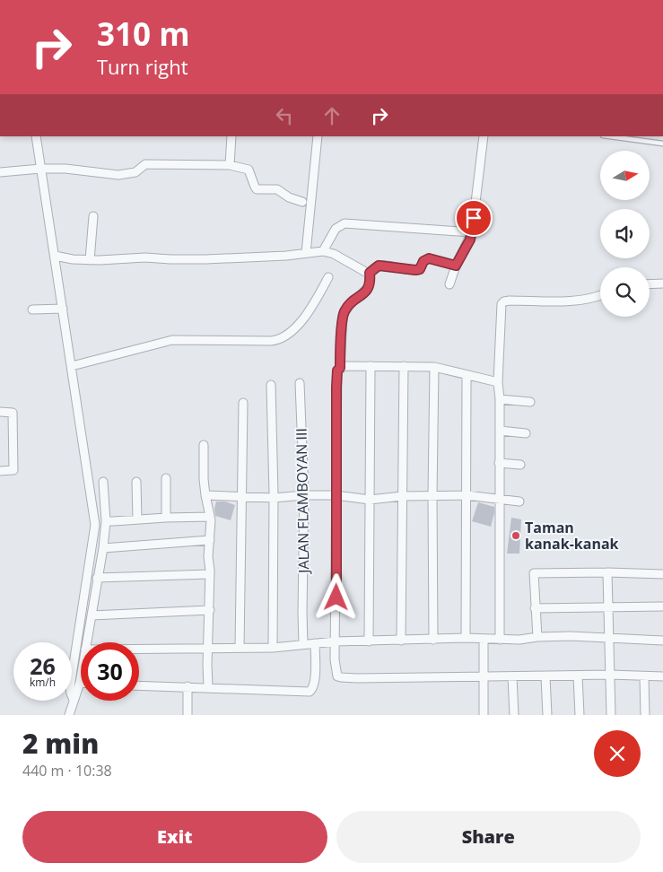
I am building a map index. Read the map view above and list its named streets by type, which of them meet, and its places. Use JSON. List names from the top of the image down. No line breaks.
{"streets":{"street":["JALAN FLAMBOYAN III"]},"places":["Taman kanak-kanak"],"north":"right","page":{"turn":["310 m","Turn right"],"speed":"26 km/h","limit":"30","heading":["2 min","440 m · 10:38"],"buttons":["Exit","Share"]}}
